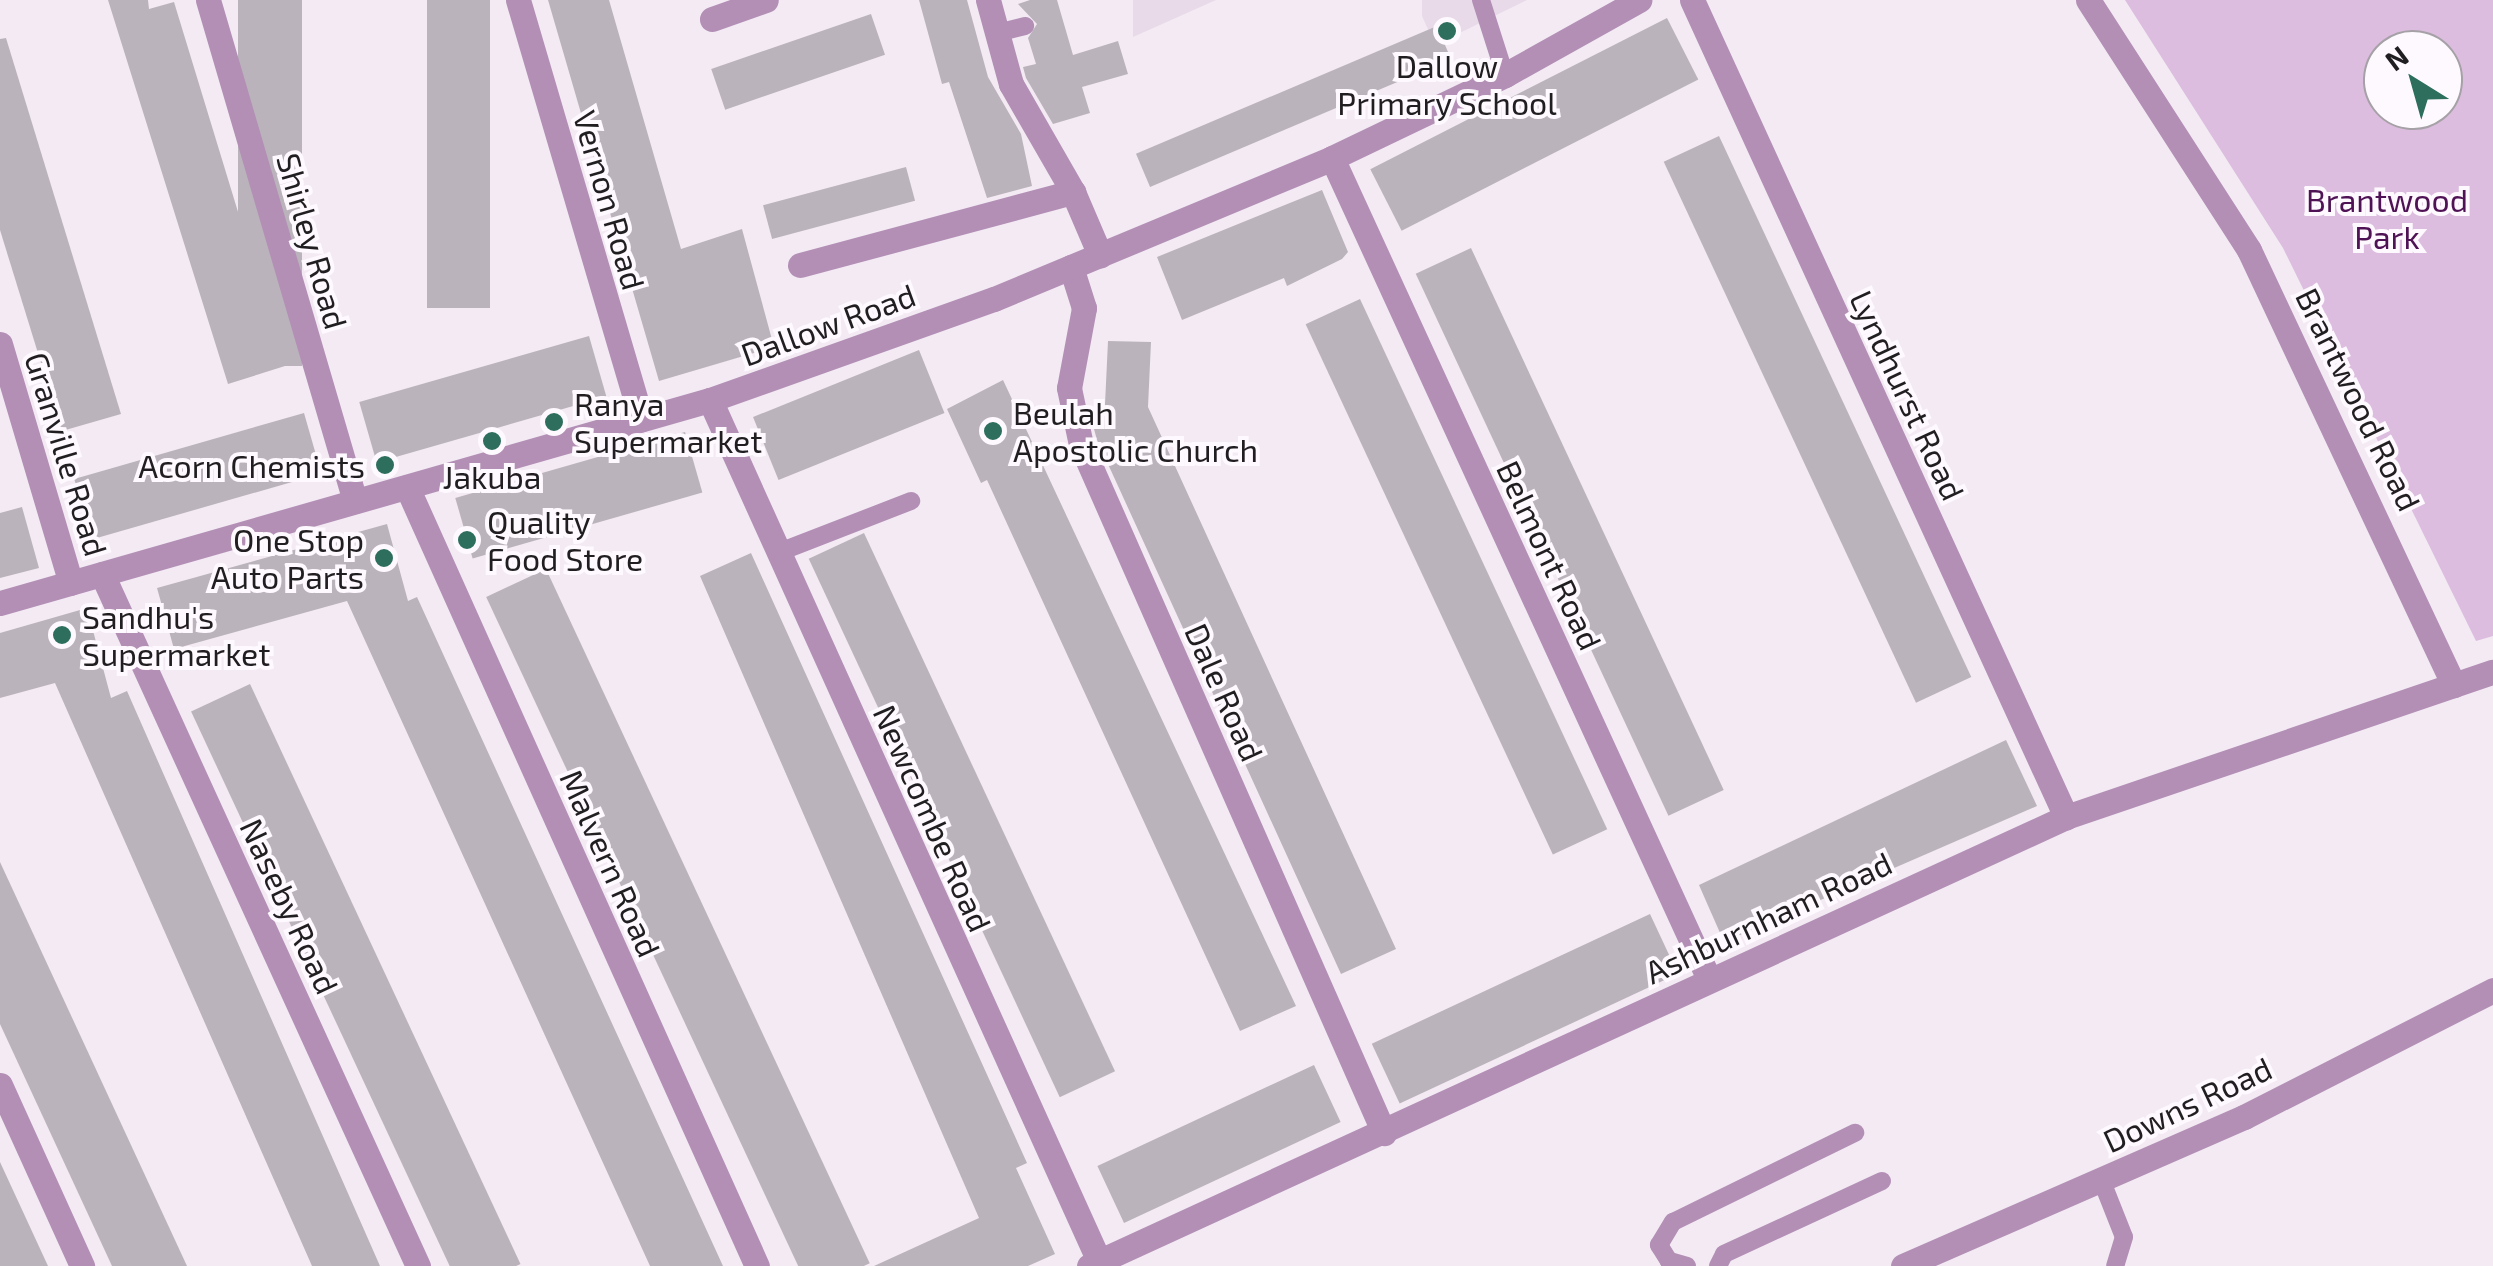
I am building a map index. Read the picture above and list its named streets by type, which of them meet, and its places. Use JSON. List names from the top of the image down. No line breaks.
{"streets":{"street":["Vernon Road","Shirley Road","Dallow Road","Lyndhurst Road","Brantwood Road","Granville Road","Belmont Road","Dale Road","Newcombe Road","Malvern Road","Naseby Road","Ashburnham Road","Downs Road"]},"crossings":[["Vernon Road","Dallow Road"],["Shirley Road","Dallow Road"],["Dallow Road","Granville Road"],["Dallow Road","Belmont Road"],["Dallow Road","Dale Road"],["Dallow Road","Newcombe Road"],["Dallow Road","Malvern Road"],["Dallow Road","Naseby Road"],["Lyndhurst Road","Ashburnham Road"],["Brantwood Road","Ashburnham Road"],["Belmont Road","Ashburnham Road"],["Dale Road","Ashburnham Road"],["Newcombe Road","Ashburnham Road"]],"parks":["Brantwood Park"],"places":["Dallow Primary School","Ranya Supermarket","Beulah Apostolic Church","Jakuba","Acorn Chemists","Quality Food Store","One Stop Auto Parts","Sandhu's Supermarket"],"north":"top left"}
